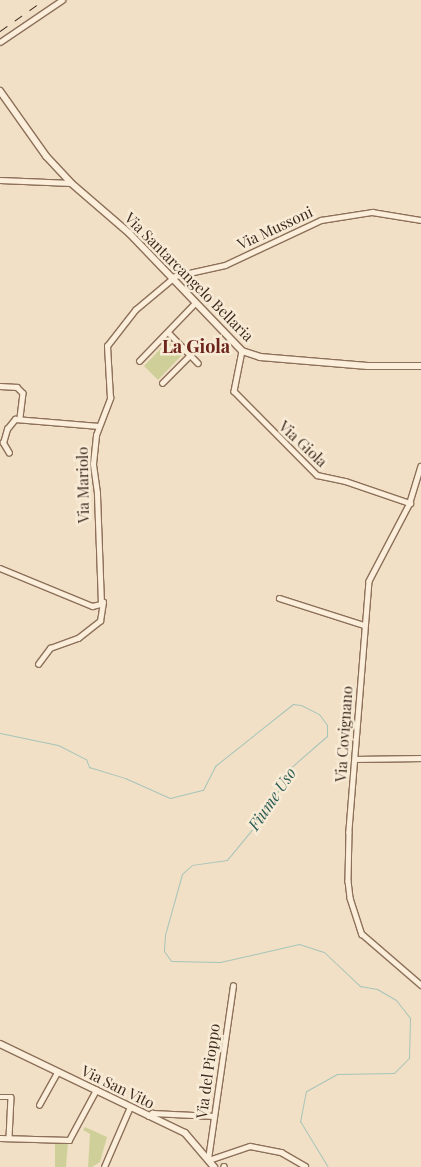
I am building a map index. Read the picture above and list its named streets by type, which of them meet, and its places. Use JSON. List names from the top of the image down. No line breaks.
{"streets":{"street":["Via Mussoni","Via Santarcangelo Bellaria","Via Giola","Via Mariolo","Via Covignano","Via del Pioppo","Via San Vito"]},"crossings":[["Via Mussoni","Via Santarcangelo Bellaria"],["Via Mussoni","Via Mariolo"],["Via Santarcangelo Bellaria","Via Giola"],["Via Santarcangelo Bellaria","Via Mariolo"],["Via Giola","Via Covignano"],["Via del Pioppo","Via San Vito"]],"districts":["La Giola"],"water":["Fiume Uso"]}
